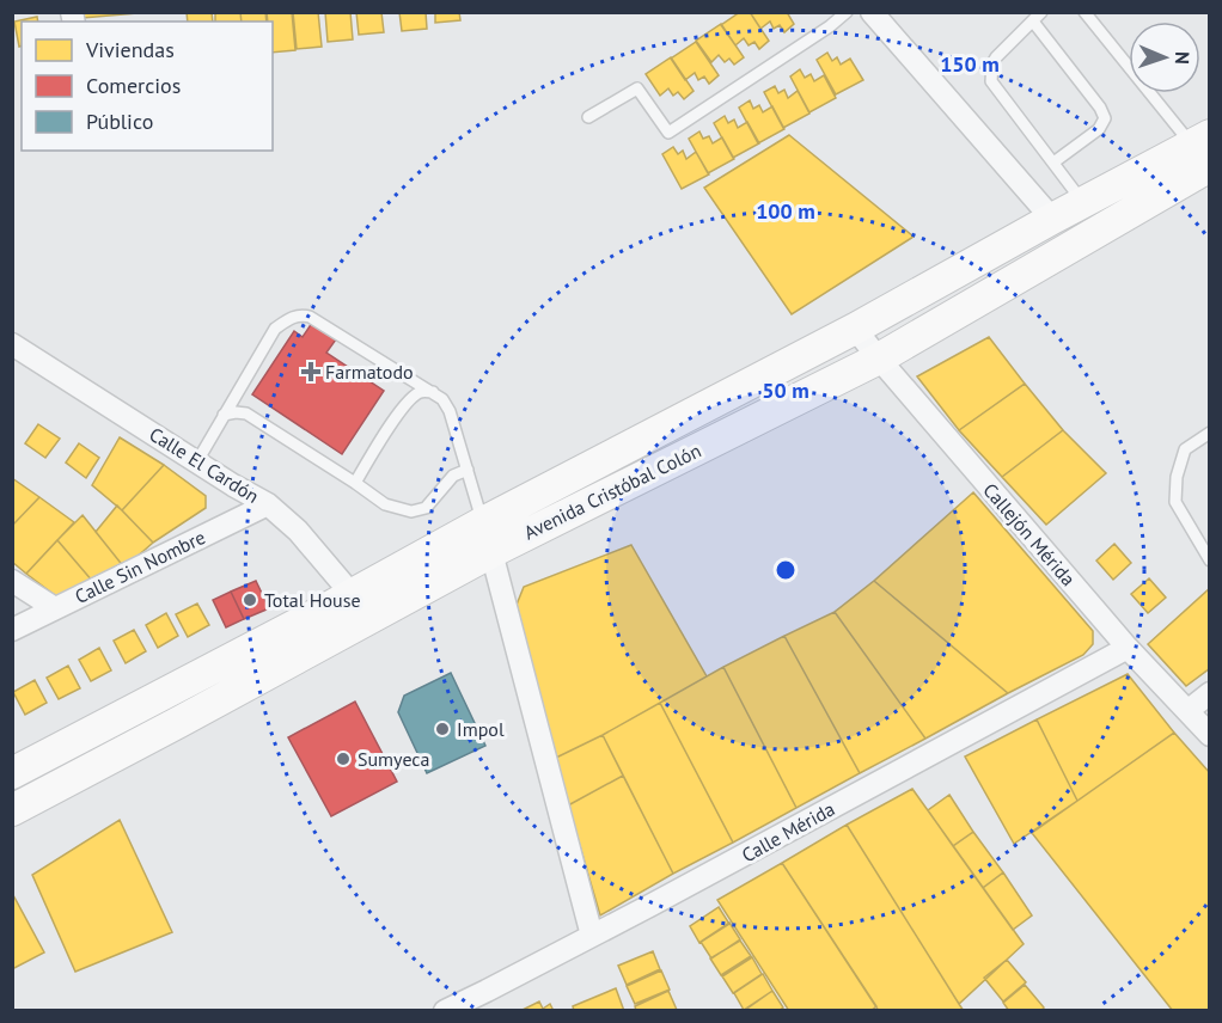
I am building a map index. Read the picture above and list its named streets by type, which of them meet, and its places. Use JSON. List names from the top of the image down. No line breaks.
{"streets":{"street":["Calle El Cardón","Avenida Cristóbal Colón","Callejón Mérida","Calle Sin Nombre","Calle Mérida"]},"crossings":[["Calle El Cardón","Avenida Cristóbal Colón"],["Calle El Cardón","Calle Sin Nombre"],["Avenida Cristóbal Colón","Callejón Mérida"],["Callejón Mérida","Calle Mérida"]],"places":{"health":["Farmatodo"],"other":["Total House","Impol","Sumyeca"]},"legend":["Viviendas","Comercios","Público"],"north":"right","rings":["150 m","100 m","50 m"]}
